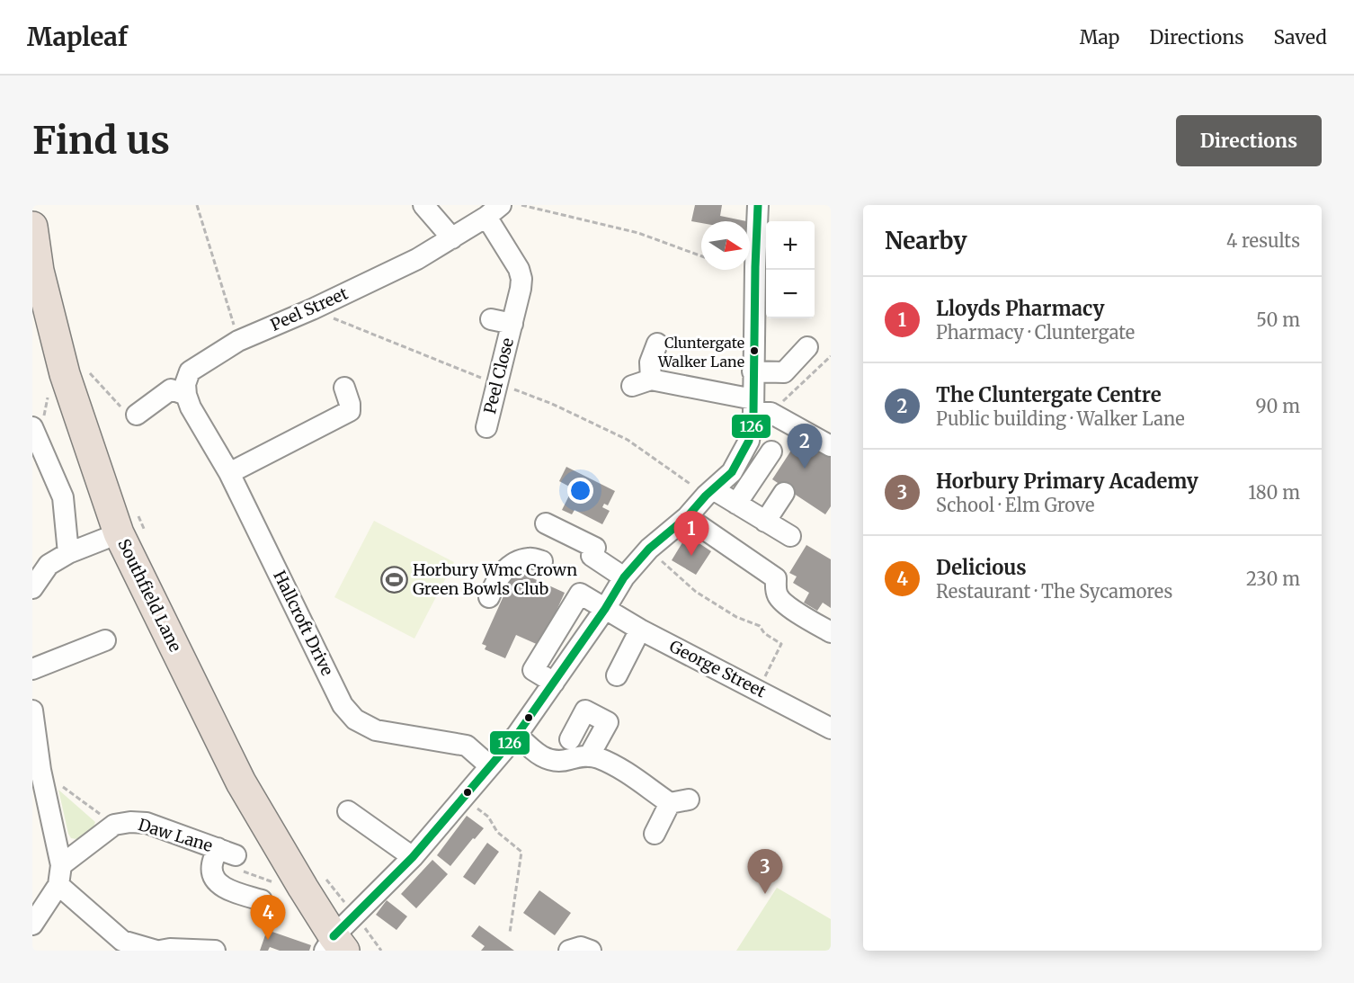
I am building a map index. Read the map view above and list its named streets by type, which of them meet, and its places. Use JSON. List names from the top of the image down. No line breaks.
{"streets":{"highway":["Southfield Lane"],"street":["Peel Street","Peel Close","Hallcroft Drive","George Street","Daw Lane"]},"crossings":[["Peel Street","Peel Close"],["Peel Street","Hallcroft Drive"]],"places":{"other":["Cluntergate Walker Lane"],"sports":["Horbury Wmc Crown Green Bowls Club"]},"lines":["transit line 126"],"north":"right","page":{"header":"Mapleaf","nav":["Map","Directions","Saved"],"buttons":"Directions","title":"Find us","heading":["Nearby","4 results"],"map_buttons":["+","−"],"list":[{"mark":"1","name":"Lloyds Pharmacy","note":"Pharmacy · Cluntergate","value":"50 m"},{"mark":"2","name":"The Cluntergate Centre","note":"Public building · Walker Lane","value":"90 m"},{"mark":"3","name":"Horbury Primary Academy","note":"School · Elm Grove","value":"180 m"},{"mark":"4","name":"Delicious","note":"Restaurant · The Sycamores","value":"230 m"}],"pins":["2","1","3","4"]}}
